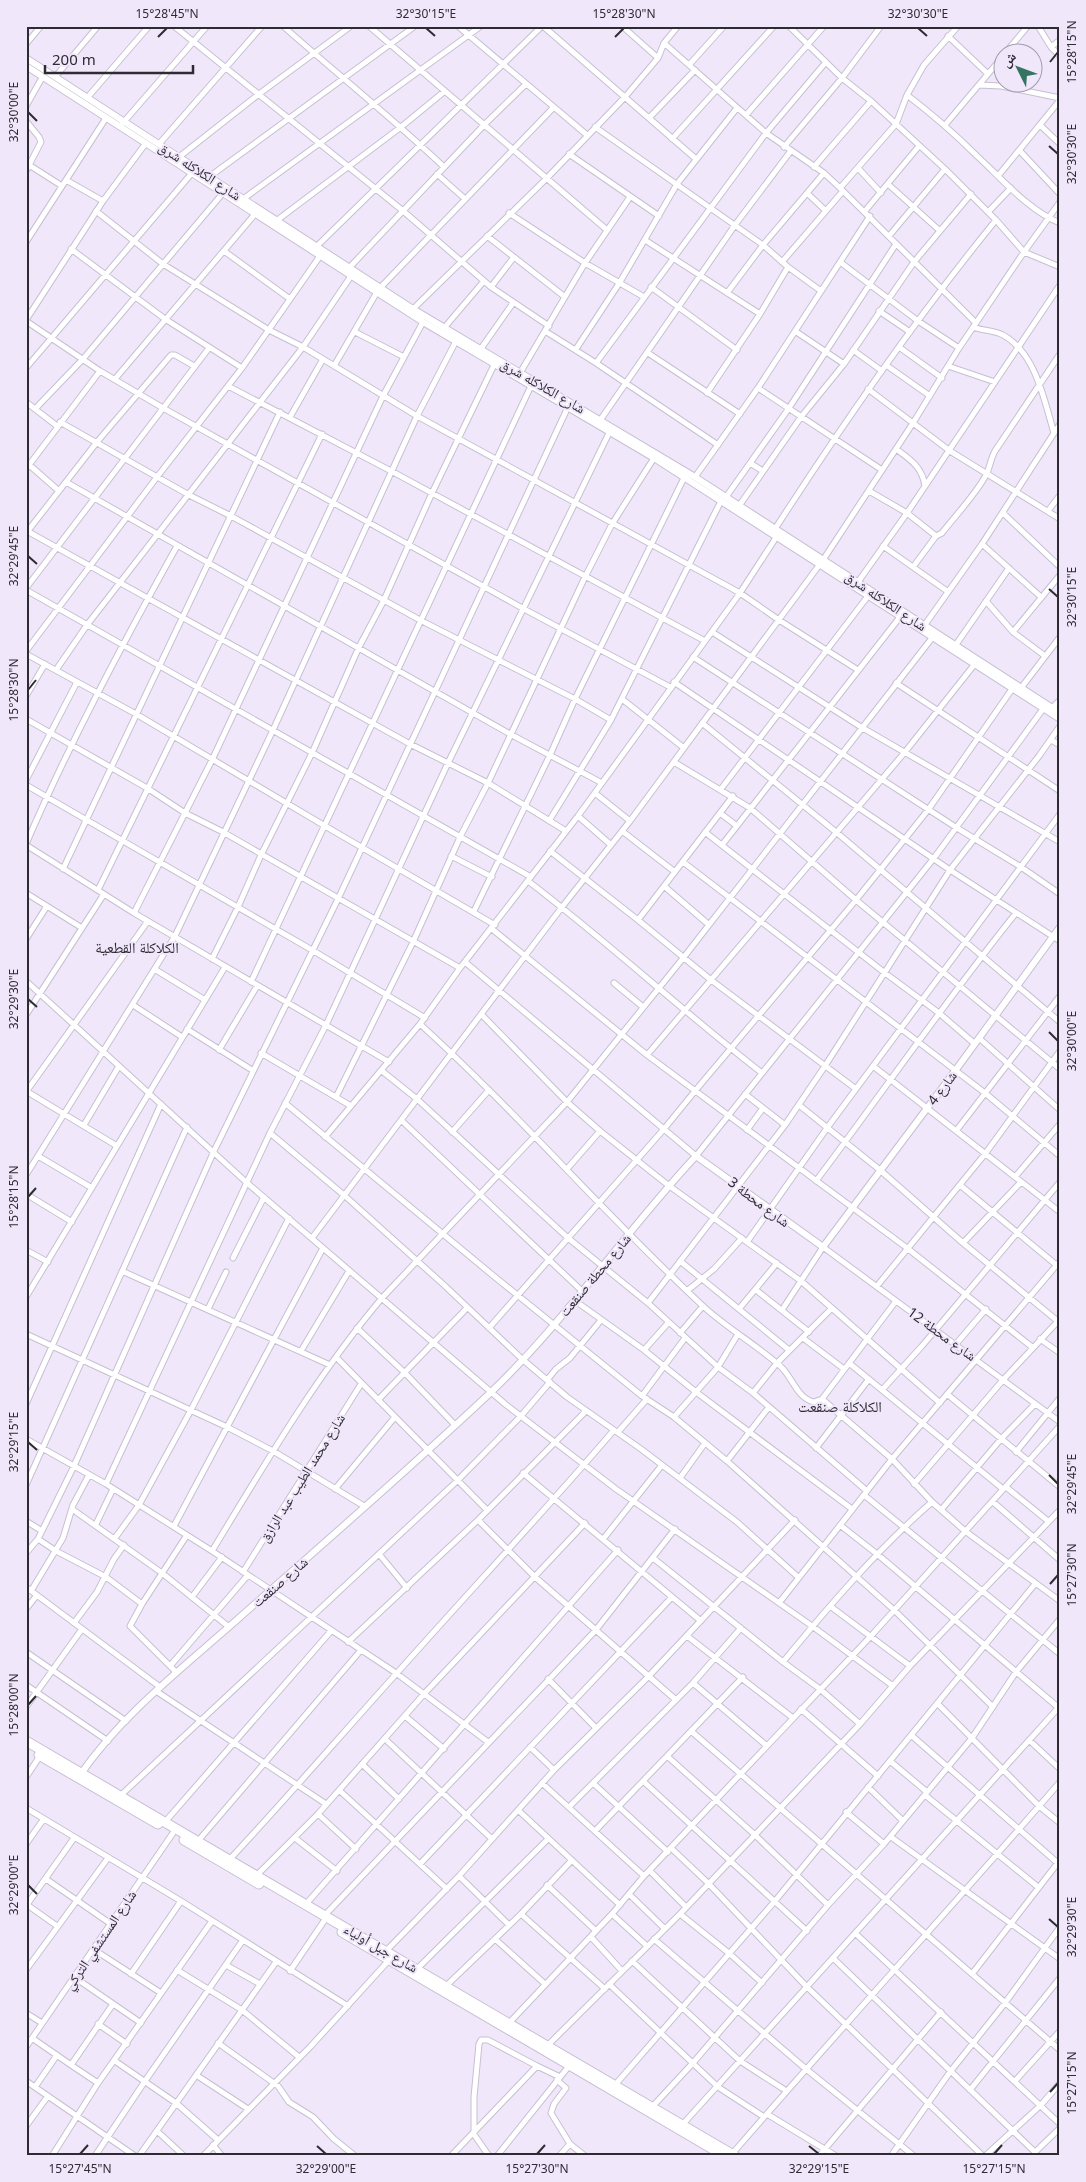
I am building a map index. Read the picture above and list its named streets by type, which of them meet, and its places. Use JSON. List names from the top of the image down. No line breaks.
{"streets":{"main road":["شارع جبل أولياء"],"street":["شارع الكلاكله شرق","شارع 4","شارع محطة 3","شارع محطة صنقعت","شارع محطة 12","شارع محمد الطيب عبد الرازق","شارع صنقعت","شارع المستشفي التركي"]},"crossings":[["شارع 4","شارع محطة 3"],["شارع 4","شارع محطة 12"],["شارع محطة 3","شارع محطة صنقعت"],["شارع محطة 3","شارع محطة 12"],["شارع محطة صنقعت","شارع صنقعت"],["شارع صنقعت","شارع جبل أولياء"],["شارع المستشفي التركي","شارع جبل أولياء"]],"districts":["الكلاكلة القطعية","الكلاكلة صنقعت"],"scale_bar":"200 m","north":"top left","coordinates":["15°28'45\"N","32°30'15\"E","15°28'30\"N","32°30'30\"E","15°28'15\"N","32°30'00\"E","32°29'45\"E","32°29'30\"E","32°29'15\"E","15°27'30\"N","15°28'00\"N","32°29'00\"E","15°27'15\"N","15°27'45\"N"]}
